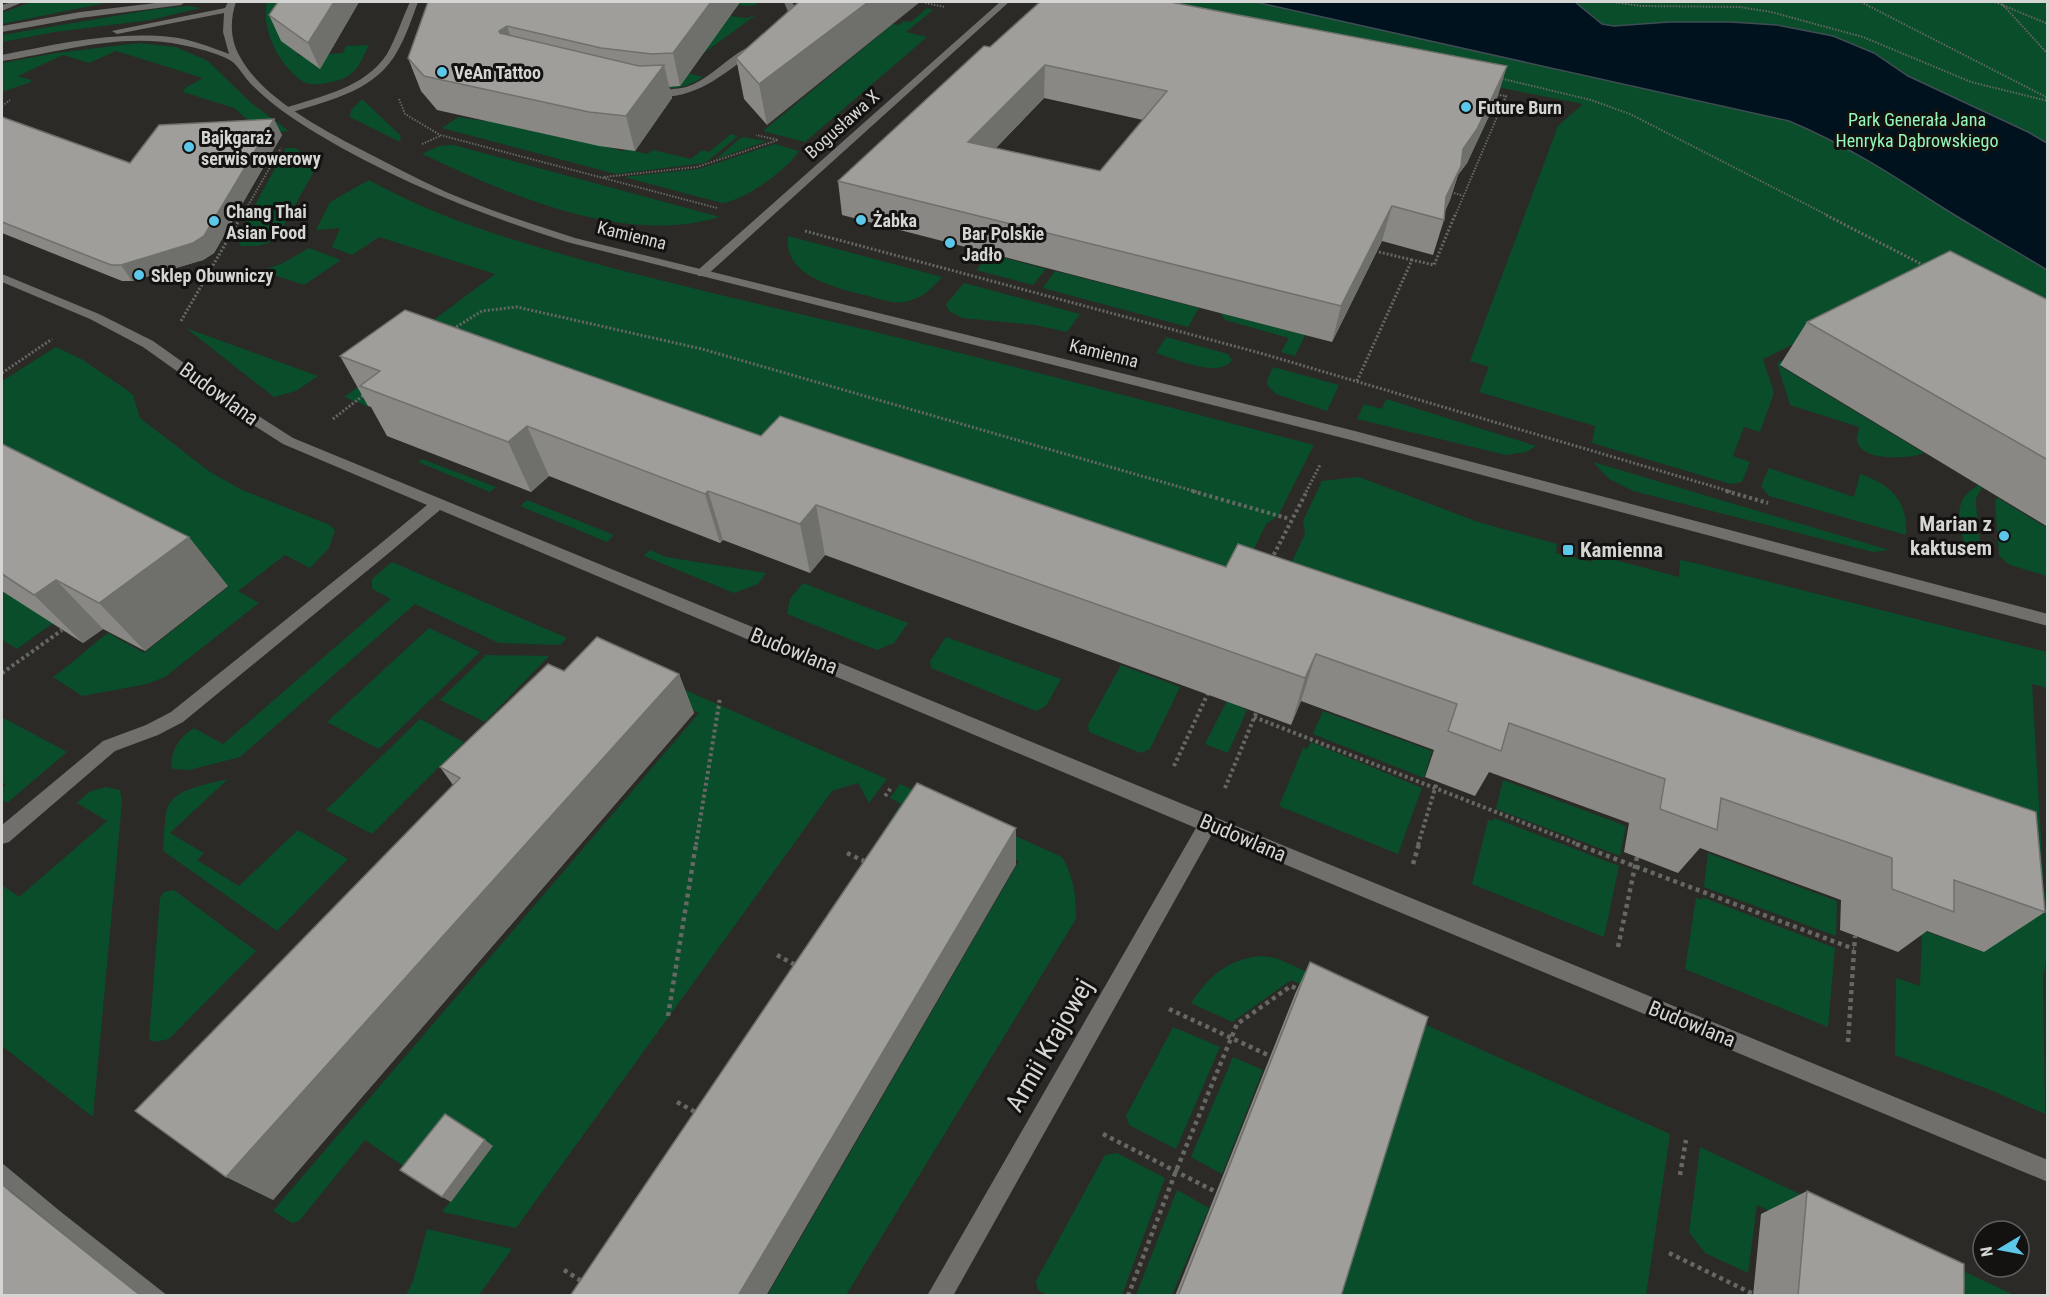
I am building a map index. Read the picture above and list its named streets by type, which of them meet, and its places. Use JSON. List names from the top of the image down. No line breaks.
{"streets":{"street":["Bogusława X","Kamienna","Budowlana","Armii Krajowej"]},"crossings":[["Bogusława X","Kamienna"],["Budowlana","Armii Krajowej"]],"parks":["Park Generała Jana Henryka Dąbrowskiego"],"places":{"other":["VeAn Tattoo","Future Burn","Bajkgaraż serwis rowerowy","Żabka","Chang Thai Asian Food","Bar Polskie Jadło","Sklep Obuwniczy","Marian z kaktusem"],"transit":["Kamienna"]},"north":"left"}
